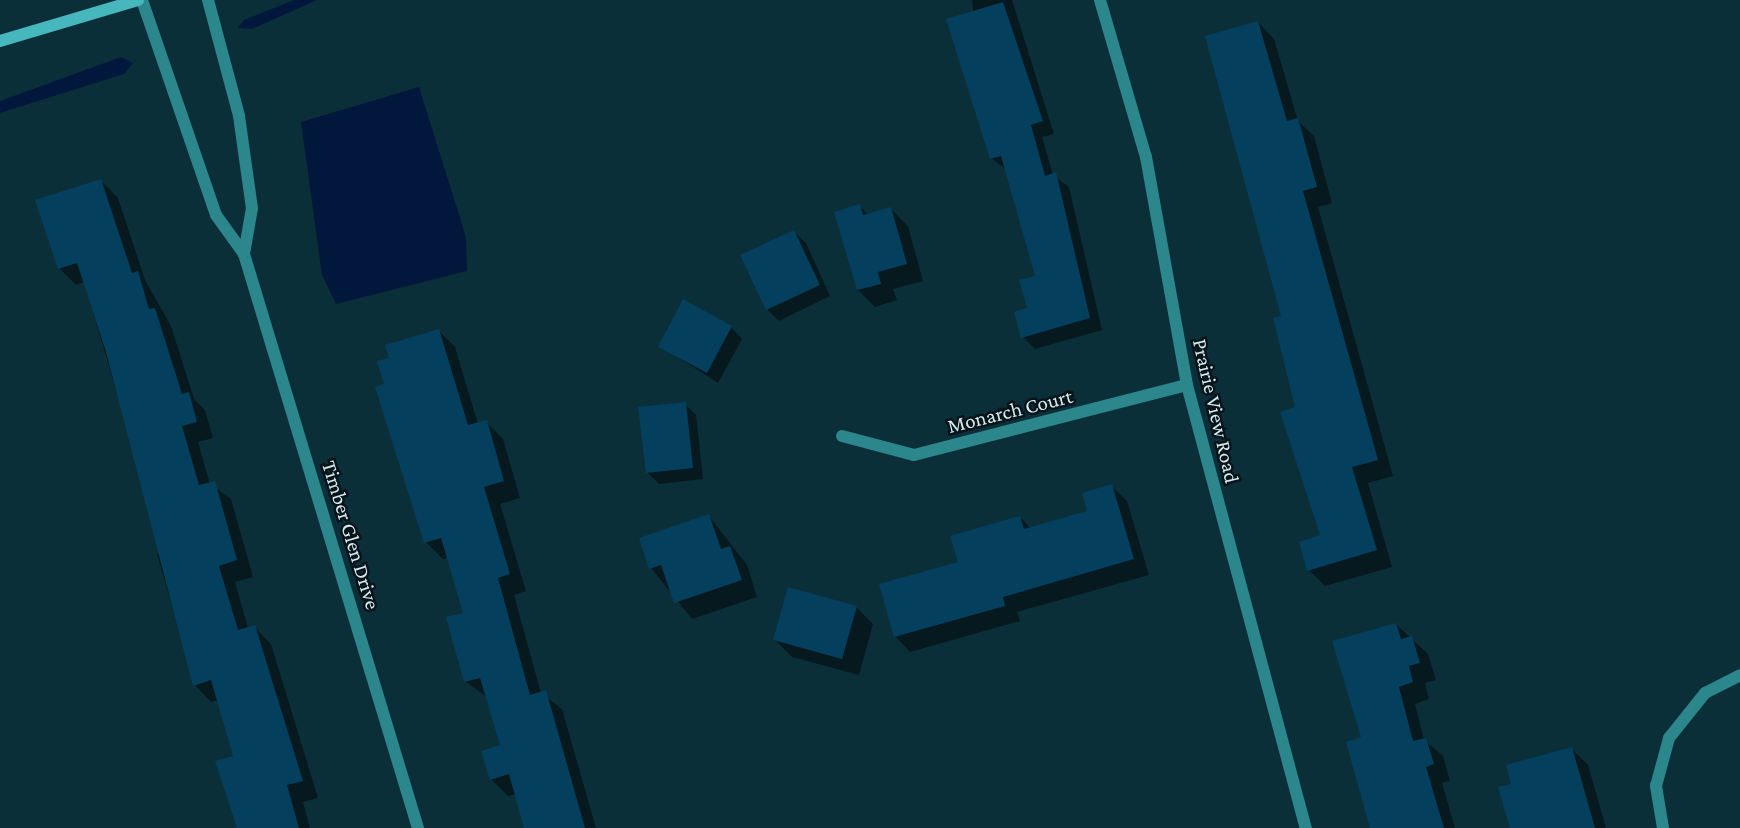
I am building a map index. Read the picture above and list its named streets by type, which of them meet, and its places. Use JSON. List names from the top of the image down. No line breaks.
{"streets":{"street":["Monarch Court","Prairie View Road","Timber Glen Drive"]},"crossings":[["Monarch Court","Prairie View Road"]]}
